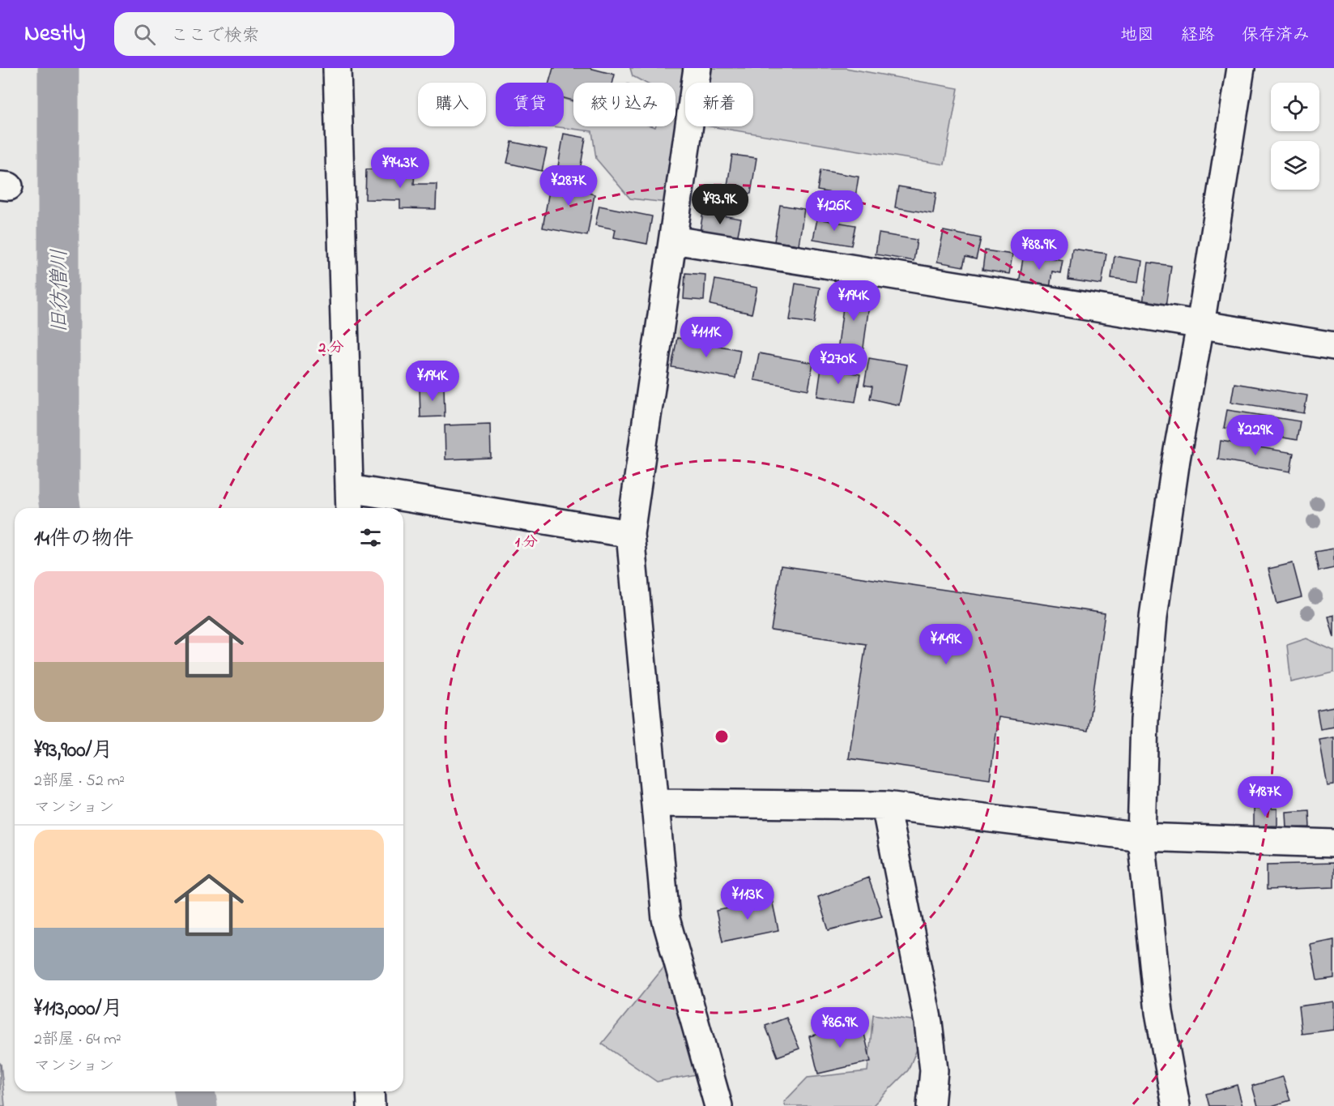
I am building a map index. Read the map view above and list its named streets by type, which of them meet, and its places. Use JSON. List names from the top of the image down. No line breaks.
{"water":["旧彷僧川"],"page":{"header":"Nestly","search":"ここで検索","nav":["地図","経路","保存済み"],"chip":["購入","賃貸","絞り込み","新着"],"price":["¥94.3K","¥287K","¥93.9K","¥126K","¥88.9K","¥194K","¥111K","¥270K","¥194K","¥229K","¥149K","¥187K","¥113K","¥86.9K"],"heading":"14件の物件","list":[{"name":"¥93,900/月","note":"2部屋 · 52 m² · マンション"},{"name":"¥113,000/月","note":"2部屋 · 64 m² · マンション"}]},"rings":["2 分","1 分"]}
